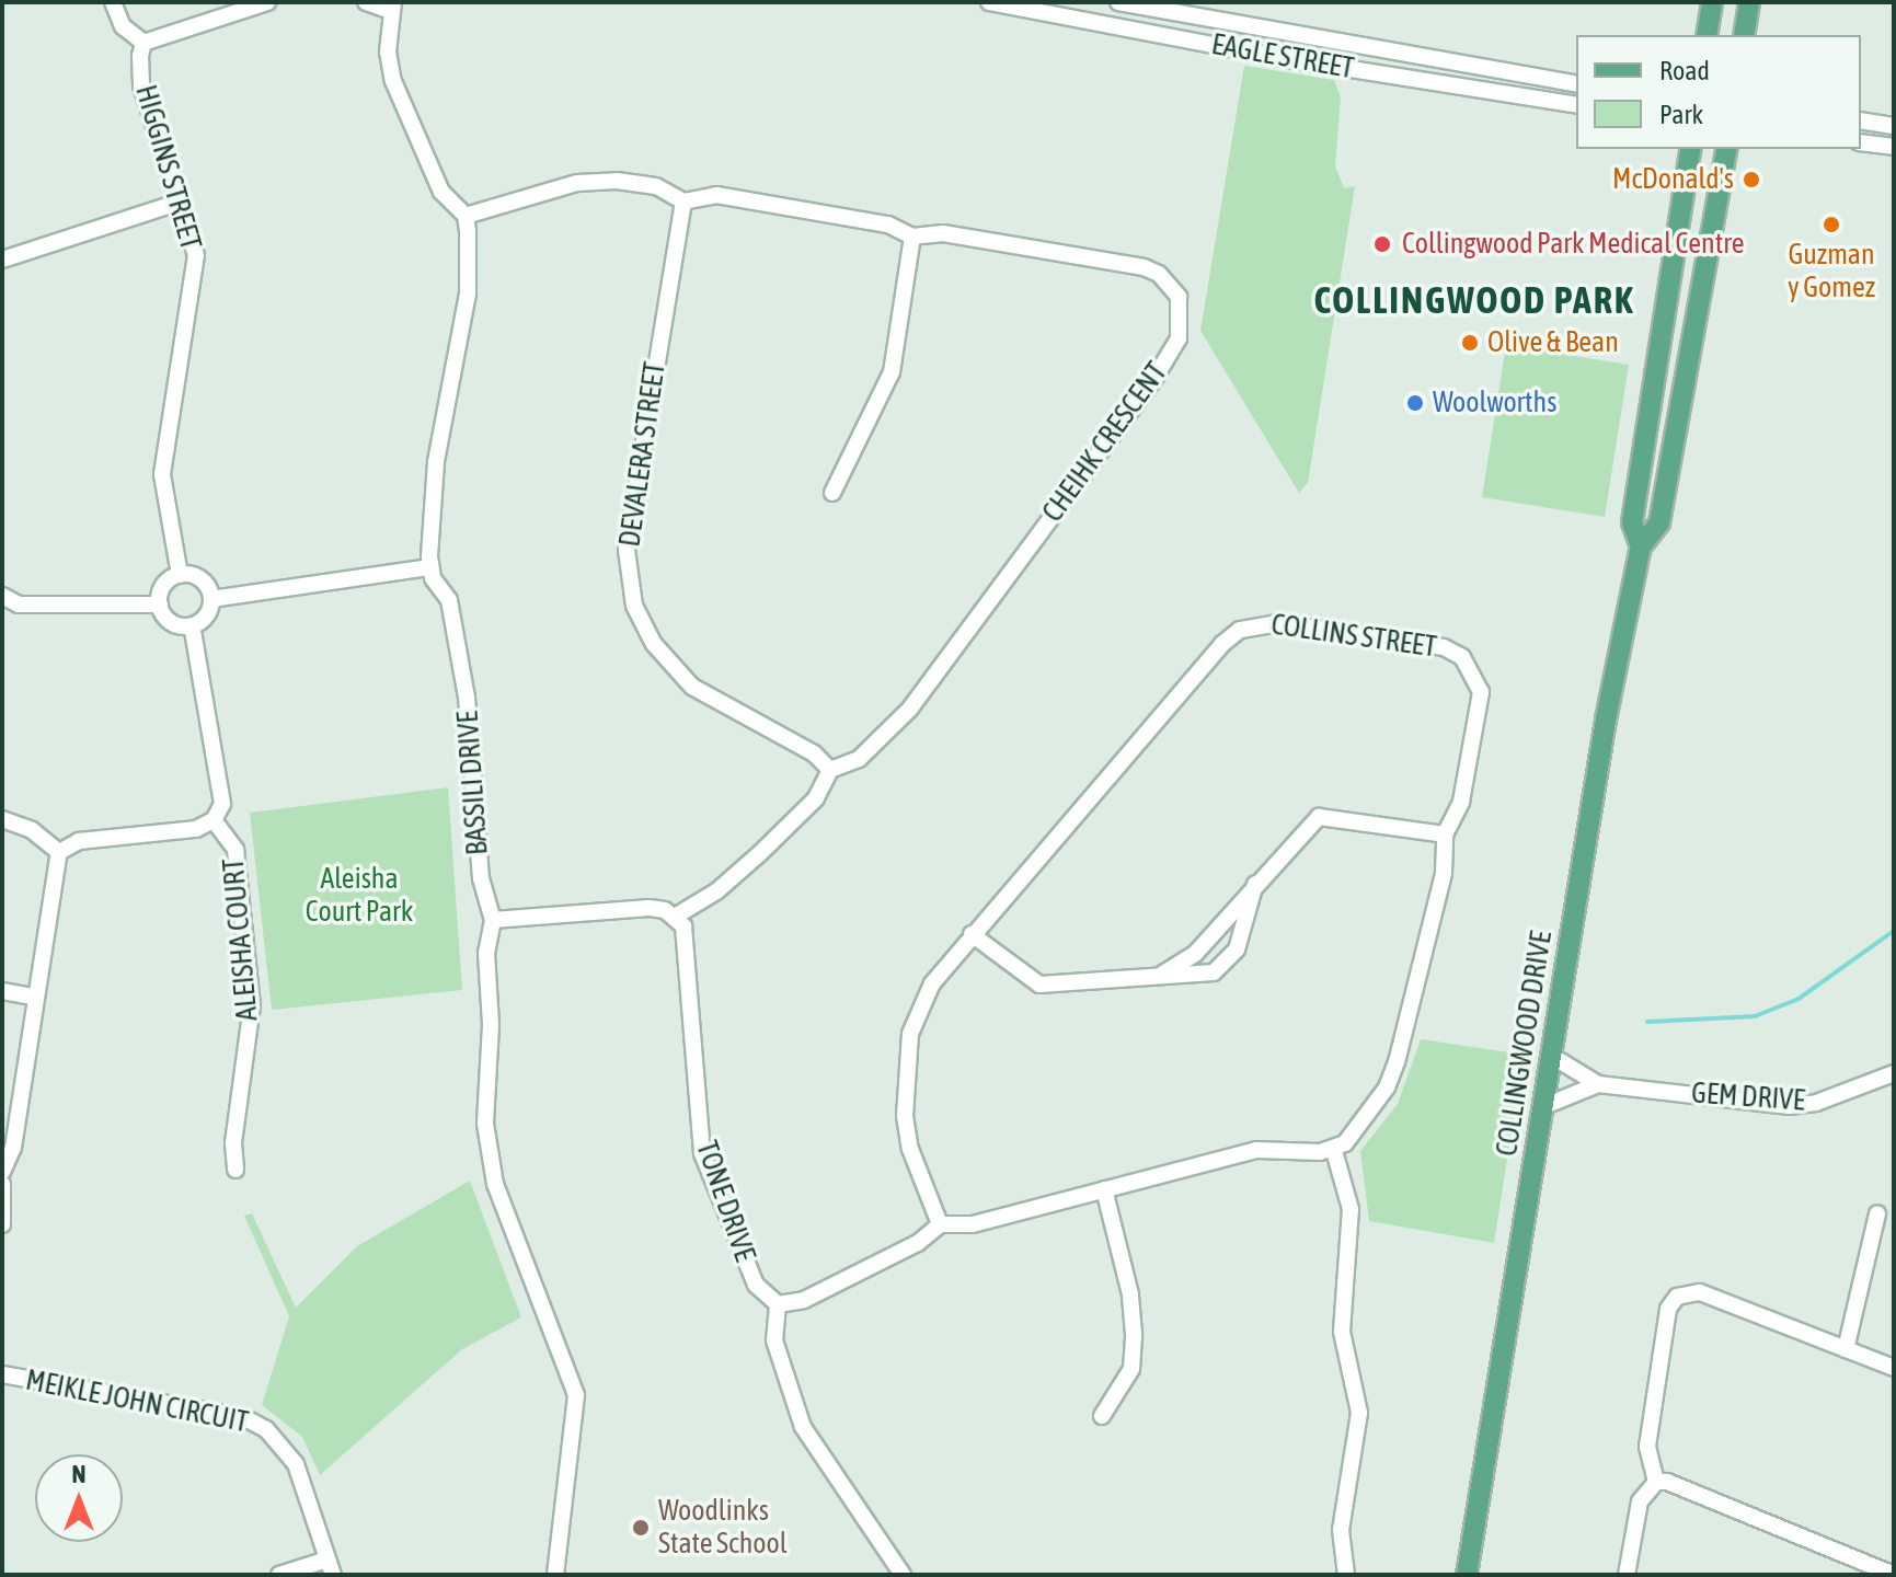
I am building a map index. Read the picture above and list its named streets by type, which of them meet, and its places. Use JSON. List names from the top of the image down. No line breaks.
{"streets":{"main road":["COLLINGWOOD DRIVE"],"street":["EAGLE STREET","HIGGINS STREET","CHEIHK CRESCENT","DEVALERA STREET","COLLINS STREET","BASSILI DRIVE","ALEISHA COURT","GEM DRIVE","TONE DRIVE","MEIKLE JOHN CIRCUIT"]},"crossings":[["CHEIHK CRESCENT","DEVALERA STREET"],["CHEIHK CRESCENT","BASSILI DRIVE"],["COLLINGWOOD DRIVE","GEM DRIVE"]],"districts":["COLLINGWOOD PARK"],"parks":["Aleisha Court Park"],"places":["McDonald's","Guzman y Gomez","Collingwood Park Medical Centre","Olive & Bean","Woolworths","Woodlinks State School"],"legend":["Road","Park"],"north":"top"}
